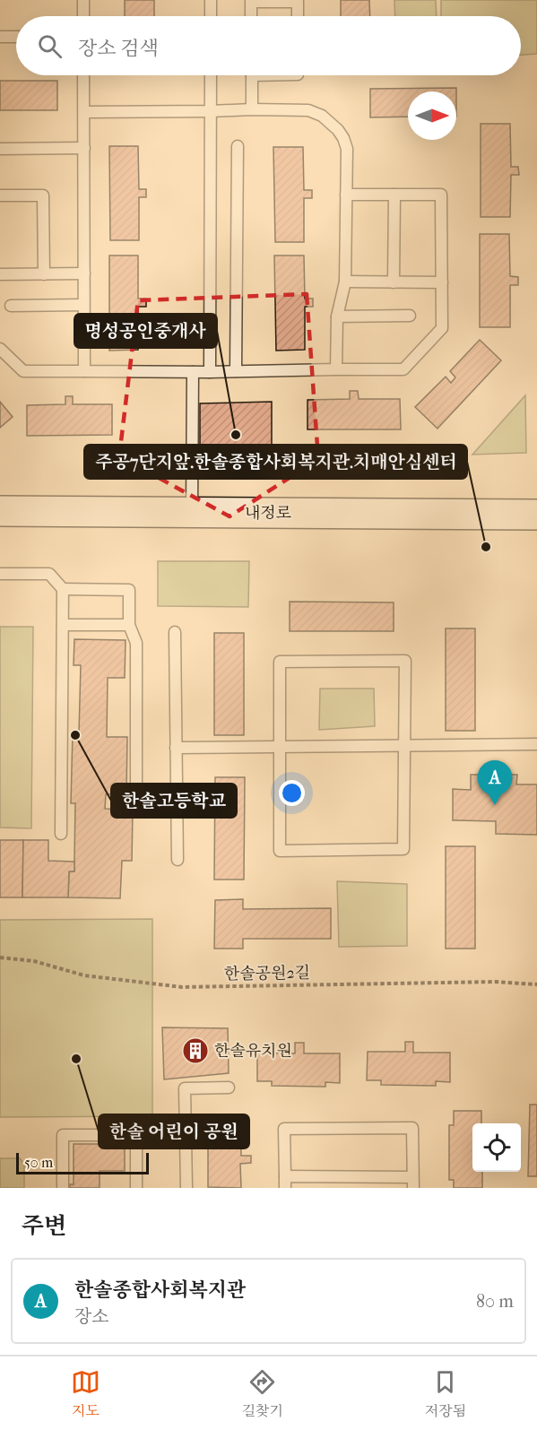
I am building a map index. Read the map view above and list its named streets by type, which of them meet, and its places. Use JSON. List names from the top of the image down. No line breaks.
{"streets":{"street":["내정로"],"path":["한솔공원2길"]},"places":{"other":["명성공인중개사","주공7단지앞.한솔종합사회복지관.치매안심센터","한솔고등학교","한솔 어린이 공원"],"building":["한솔유치원"]},"scale_bar":"50 m","north":"right","page":{"search":"장소 검색","pins":"A","scale":"50 m","heading":"주변","list":[{"mark":"A","name":"한솔종합사회복지관","note":"장소","value":"80 m"}],"nav":["지도","길찾기","저장됨"]}}
